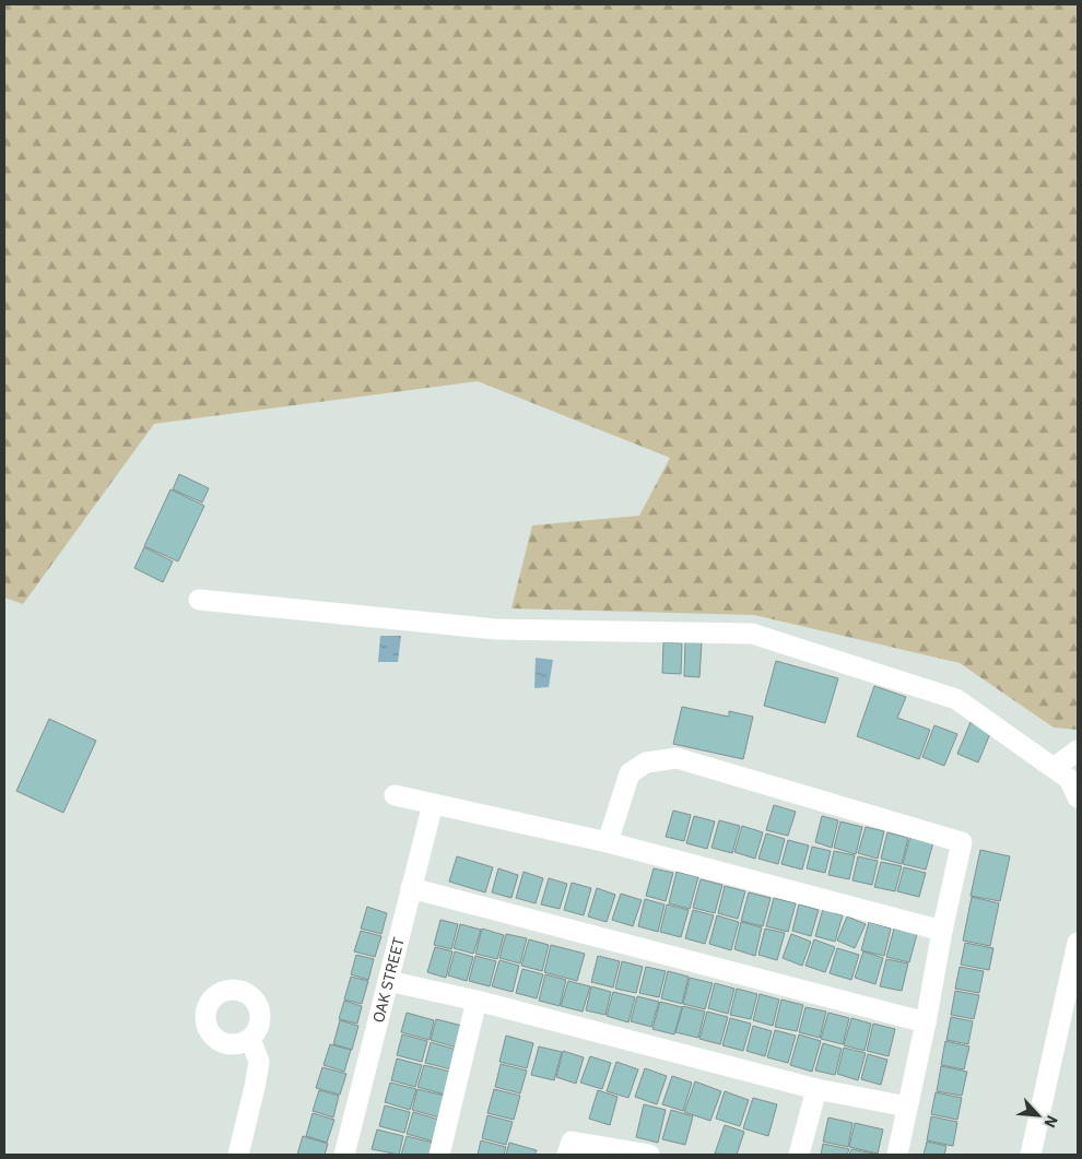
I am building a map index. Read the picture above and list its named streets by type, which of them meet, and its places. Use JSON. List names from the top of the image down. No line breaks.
{"streets":{"street":["OAK STREET"]},"north":"bottom right"}
